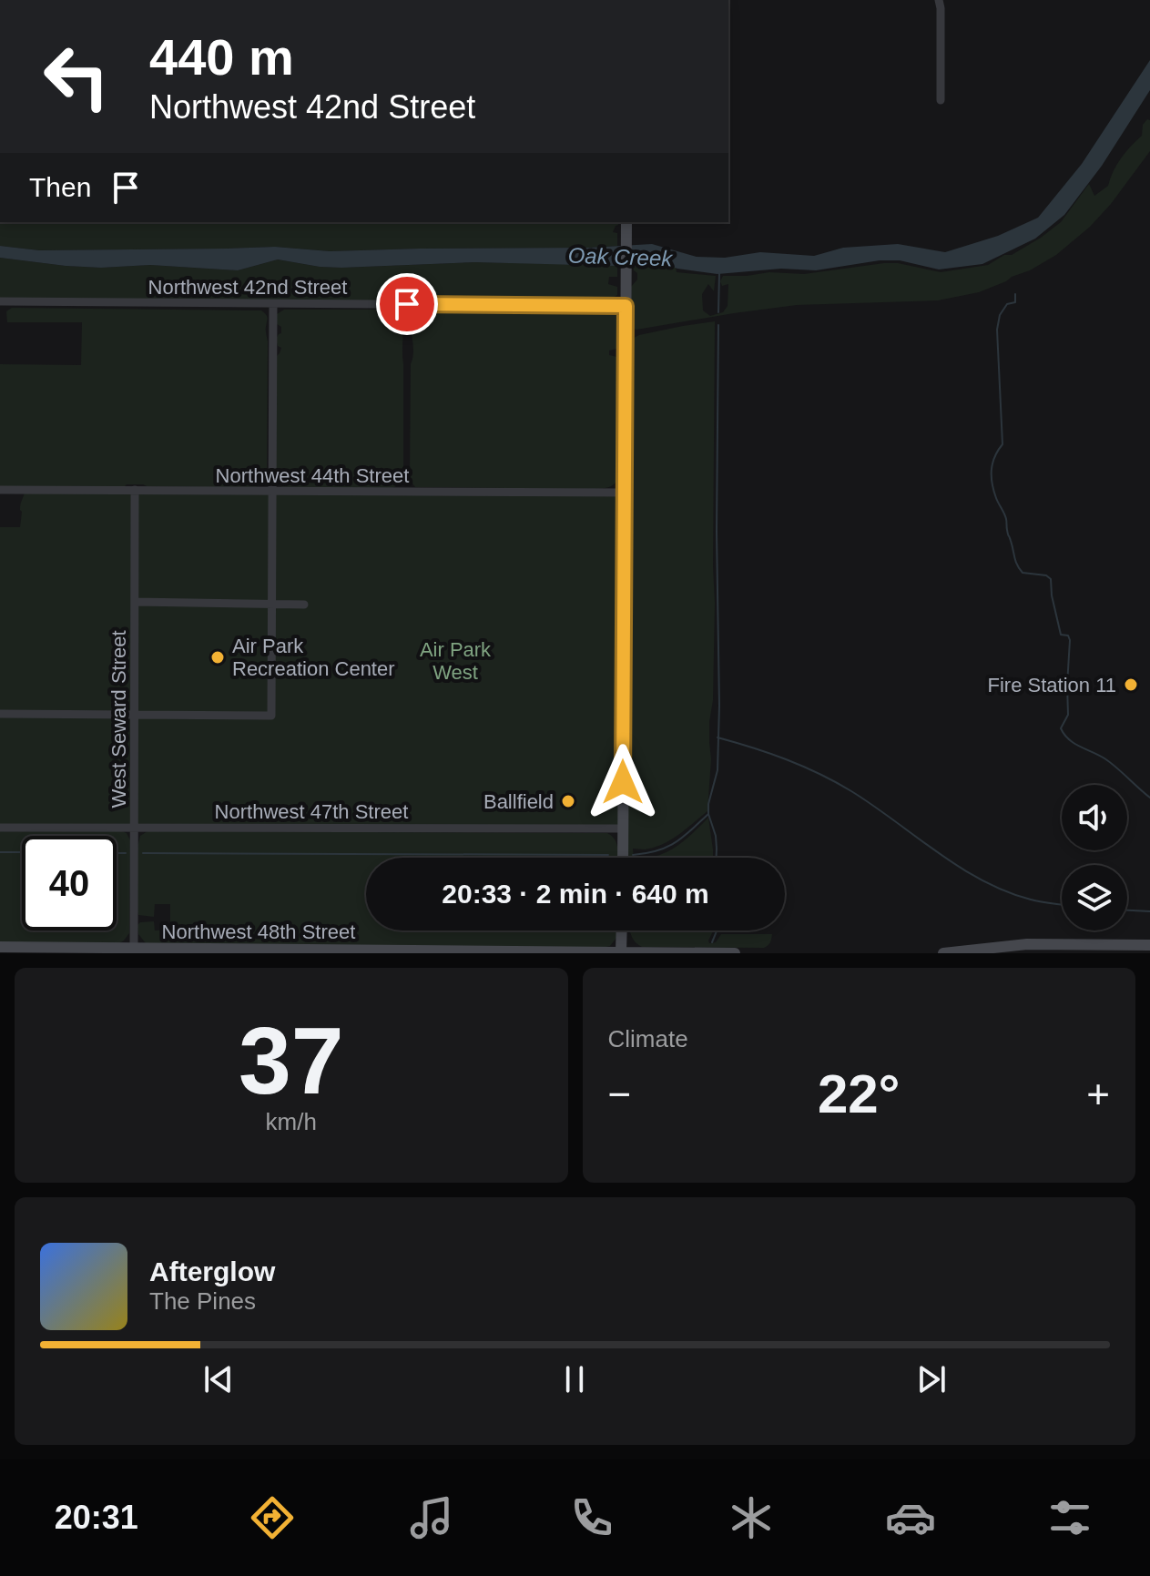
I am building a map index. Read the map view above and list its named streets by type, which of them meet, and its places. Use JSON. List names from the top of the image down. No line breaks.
{"streets":{"main road":["Northwest 48th Street"],"street":["Northwest 42nd Street","Northwest 44th Street","West Seward Street","Northwest 47th Street"]},"crossings":[["Northwest 44th Street","West Seward Street"],["West Seward Street","Northwest 47th Street"],["West Seward Street","Northwest 48th Street"]],"water":["Oak Creek"],"parks":["Air Park West"],"places":["Air Park Recreation Center","Fire Station 11","Ballfield"],"page":{"turn":["440 m","Northwest 42nd Street"],"then":"Then","limit":"40","trip":"20:33 · 2 min · 640 m","tile":[["37","km/h"],"Climate"],"heat":["−","22°","+"],"song":["Afterglow","The Pines"],"tabs":"20:31"}}
